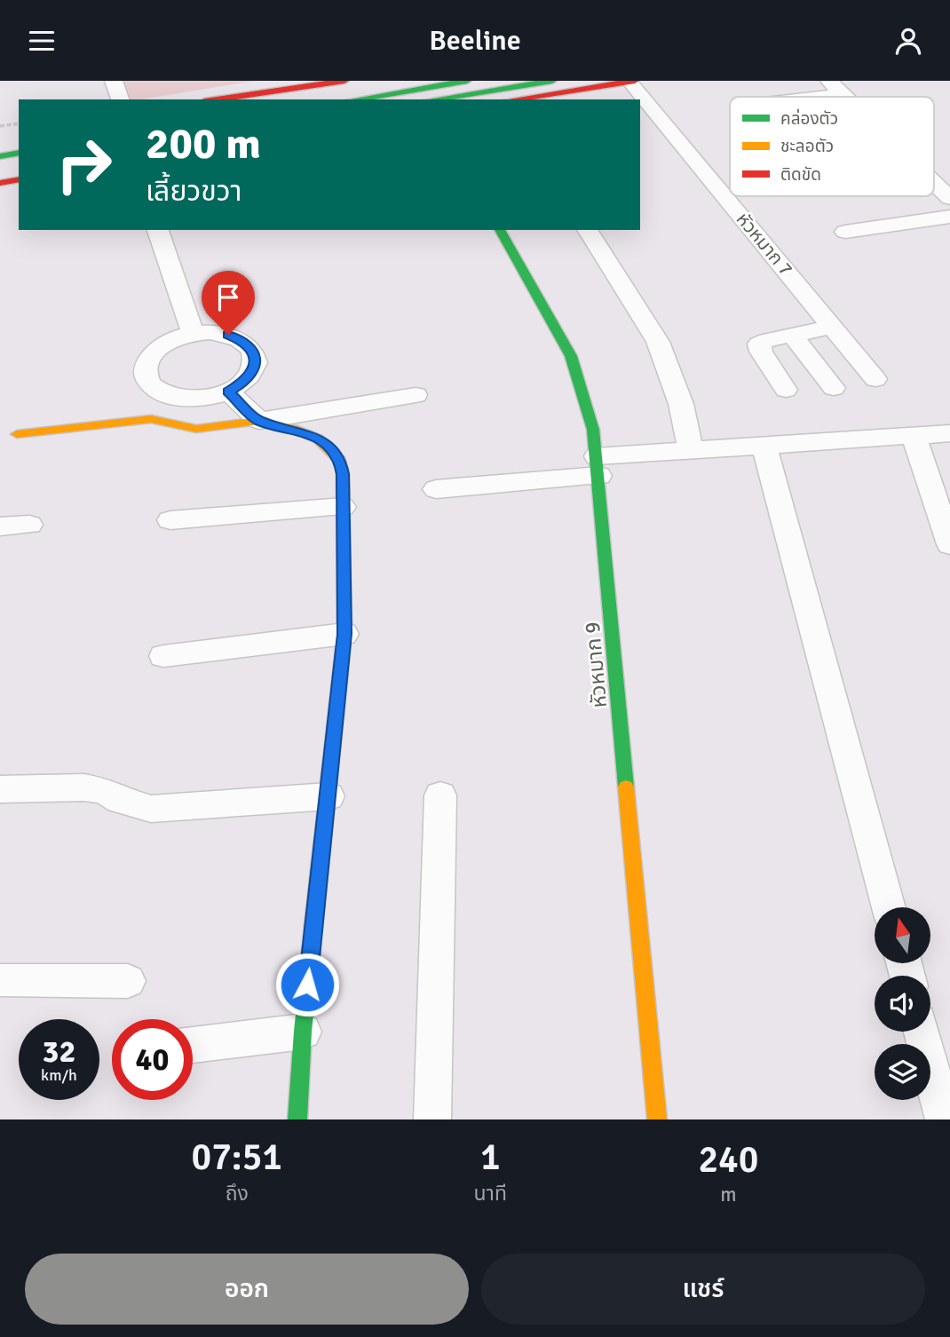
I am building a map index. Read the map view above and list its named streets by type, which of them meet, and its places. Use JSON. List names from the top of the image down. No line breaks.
{"streets":{"street":["หัวหมาก 7","หัวหมาก 9"]},"legend":["คล่องตัว","ชะลอตัว","ติดขัด"],"north":"top","page":{"header":"Beeline","turn":["200 m","เลี้ยวขวา"],"speed":"32 km/h","limit":"40","eta":["07:51","ถึง","1","นาที","240","m"],"buttons":["ออก","แชร์"]}}
